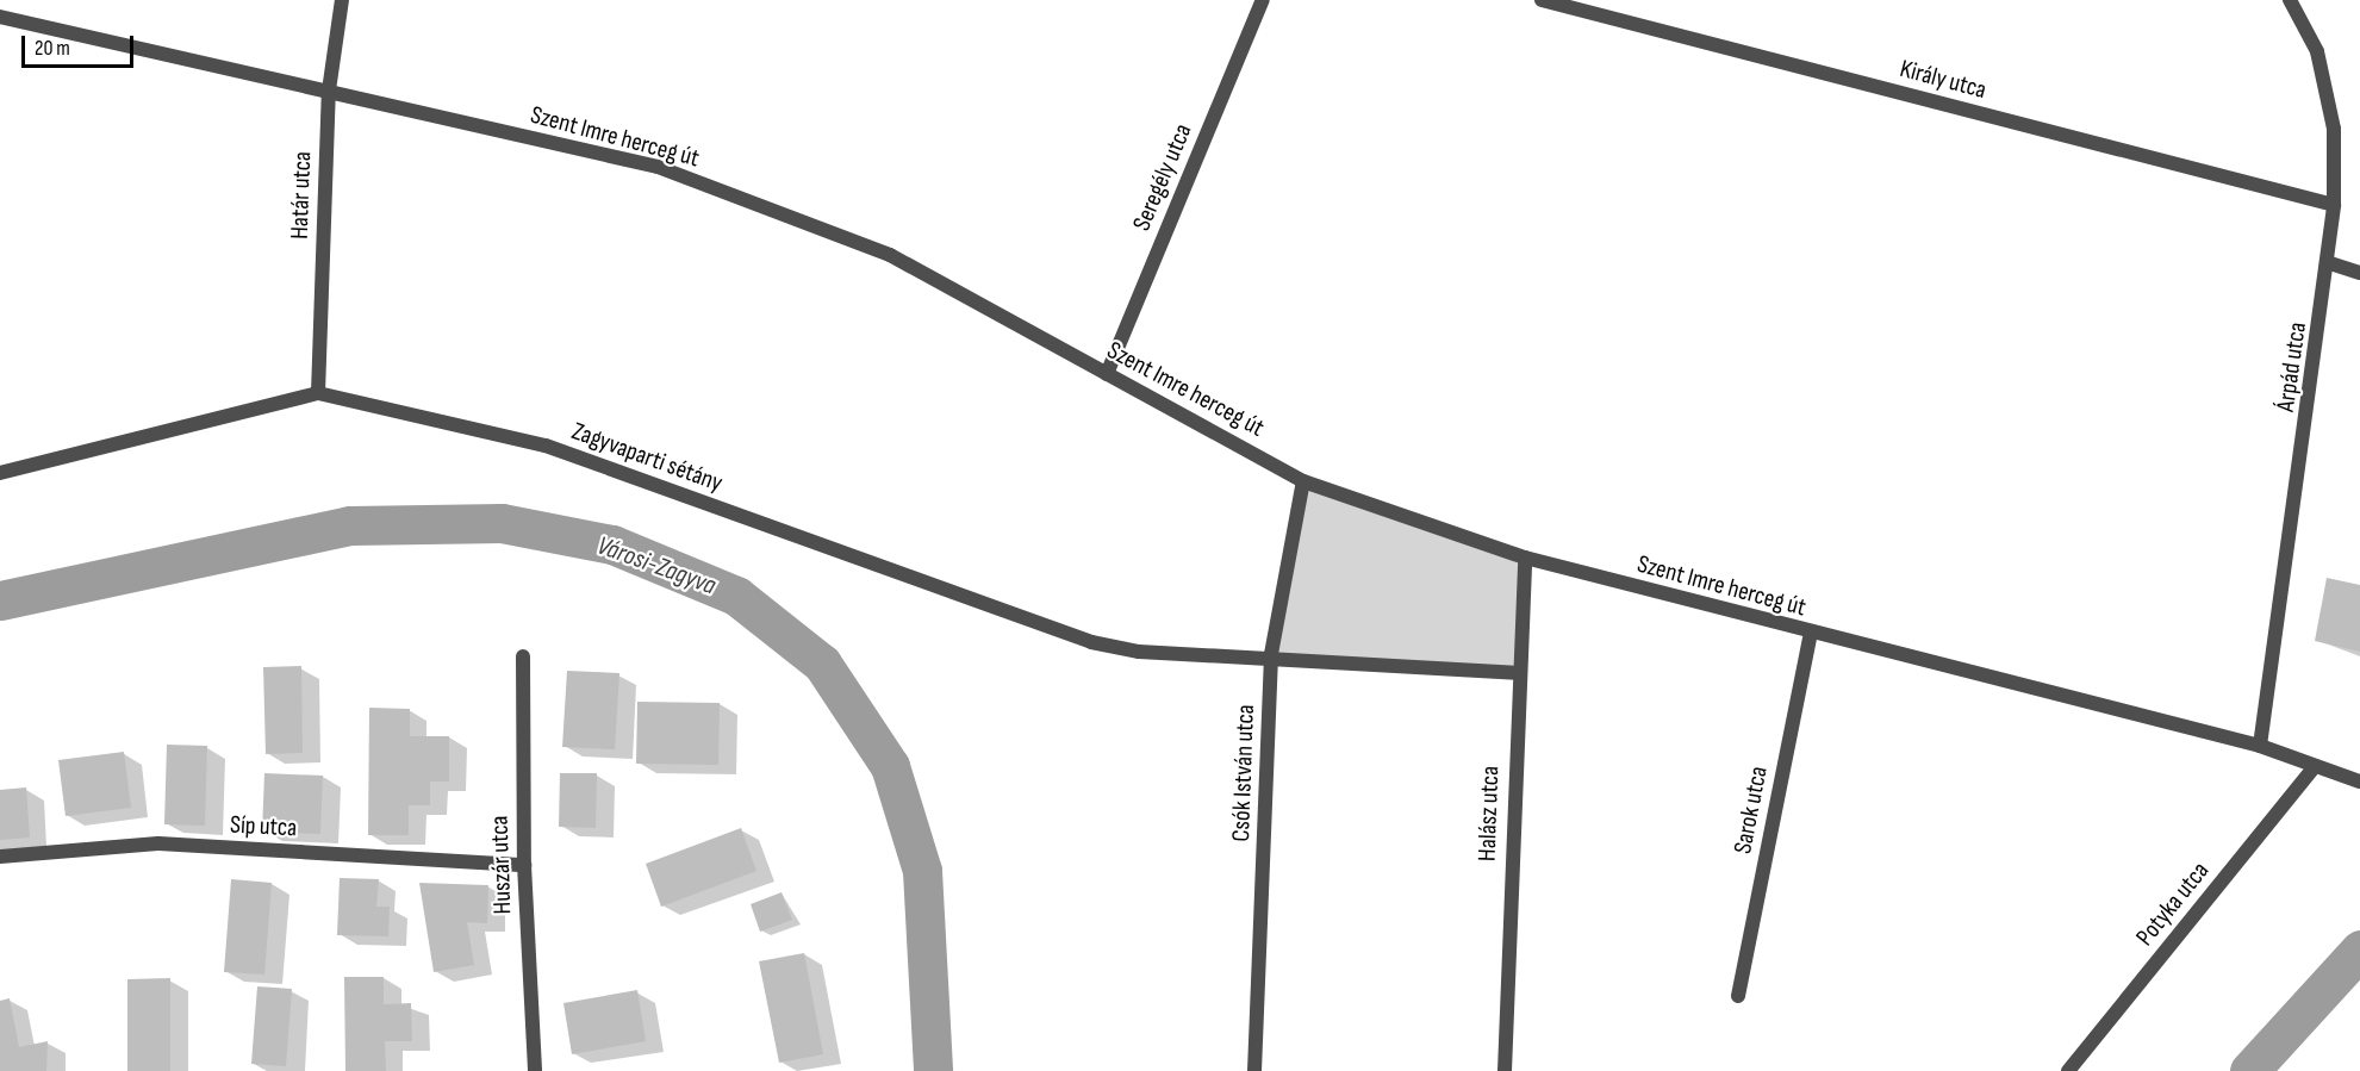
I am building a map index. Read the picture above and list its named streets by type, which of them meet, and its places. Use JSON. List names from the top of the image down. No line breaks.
{"streets":{"street":["Király utca","Szent Imre herceg út","Seregély utca","Határ utca","Árpád utca","Zagyvaparti sétány","Csók István utca","Sarok utca","Halász utca","Síp utca","Huszár utca","Potyka utca"]},"crossings":[["Király utca","Árpád utca"],["Szent Imre herceg út","Seregély utca"],["Szent Imre herceg út","Határ utca"],["Szent Imre herceg út","Árpád utca"],["Szent Imre herceg út","Csók István utca"],["Szent Imre herceg út","Sarok utca"],["Szent Imre herceg út","Halász utca"],["Szent Imre herceg út","Potyka utca"],["Határ utca","Zagyvaparti sétány"],["Zagyvaparti sétány","Csók István utca"],["Síp utca","Huszár utca"]],"water":["Városi-Zagyva"],"scale_bar":"20 m"}
